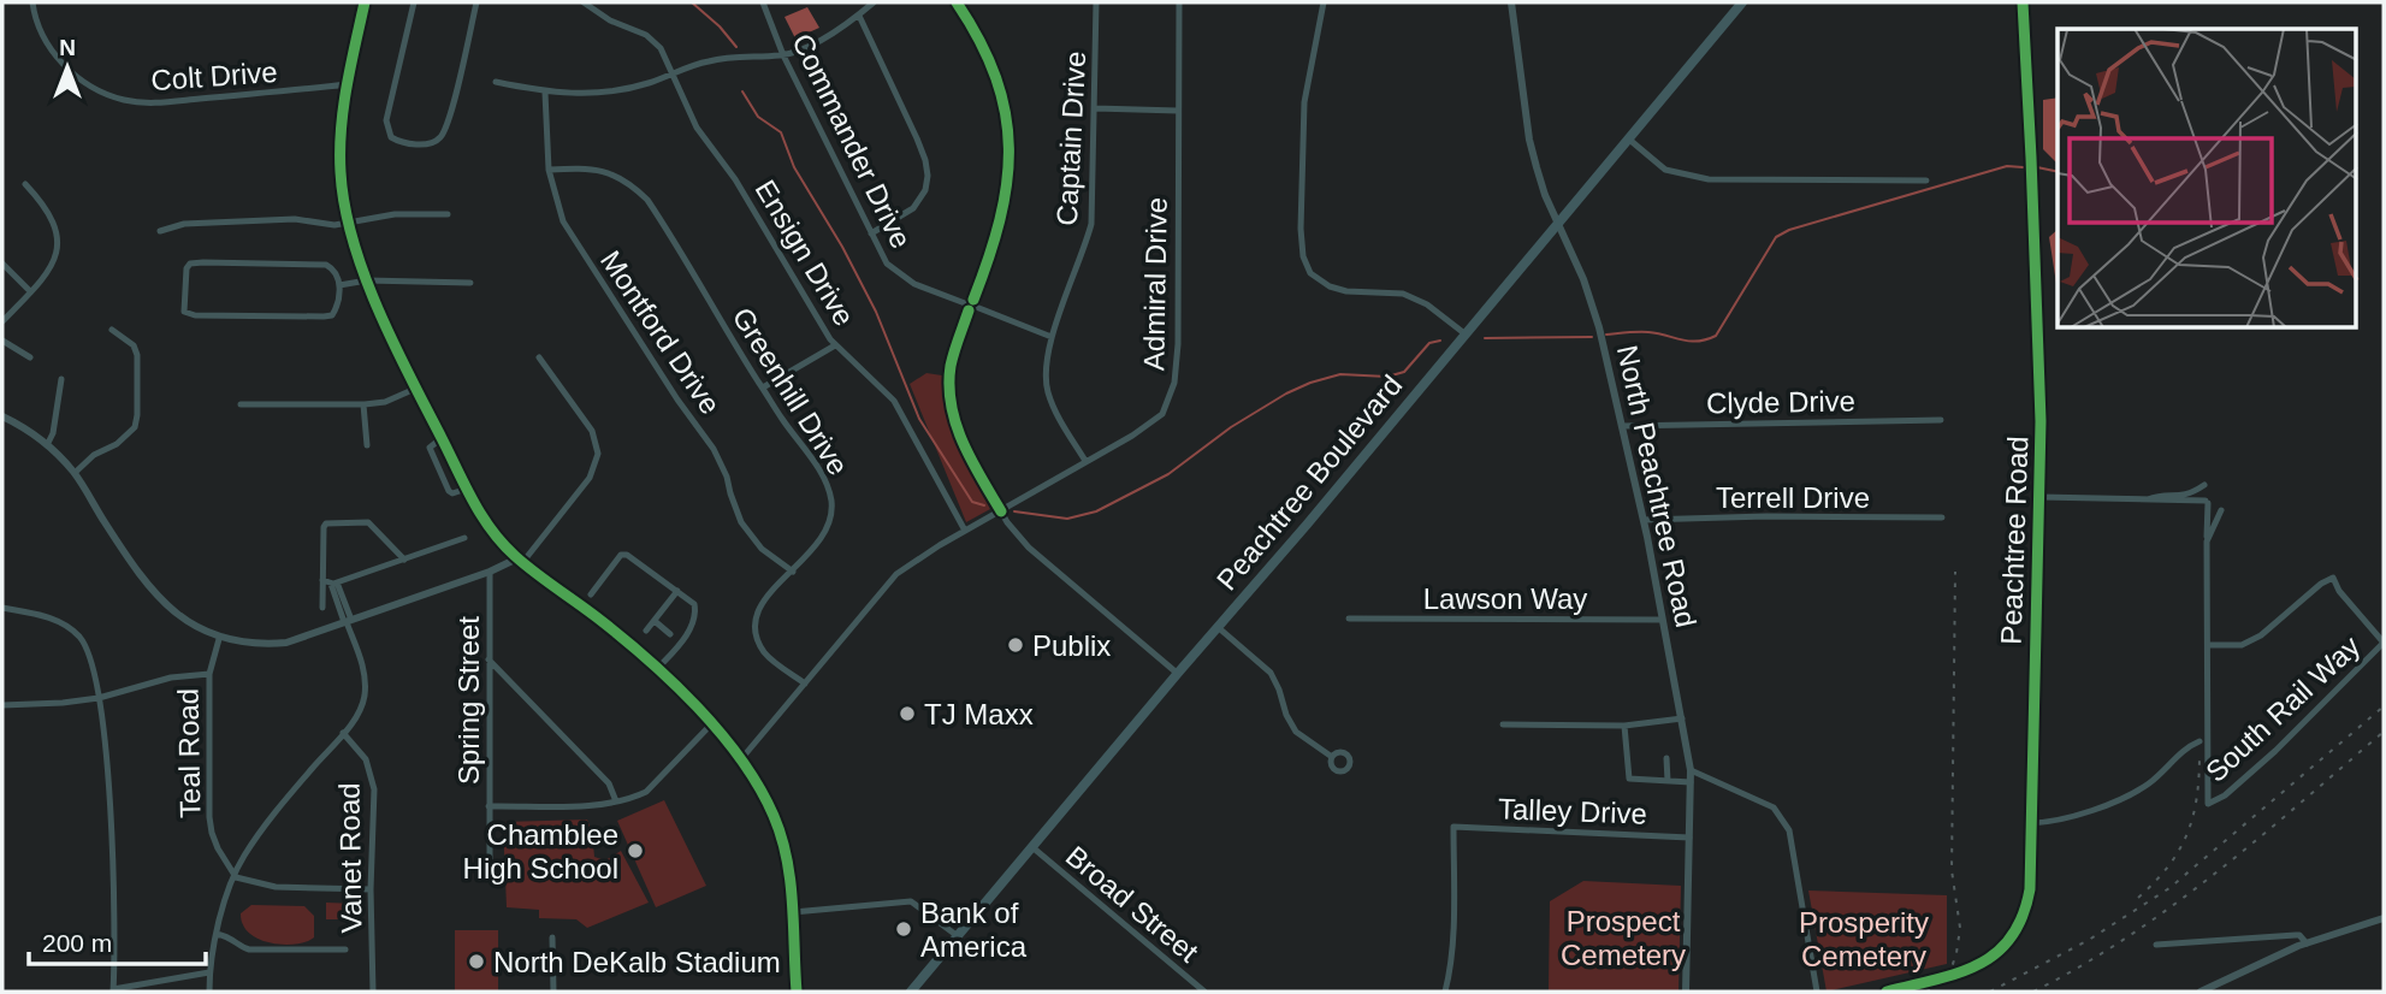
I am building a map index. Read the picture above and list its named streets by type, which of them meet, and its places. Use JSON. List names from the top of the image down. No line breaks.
{"streets":{"highway":["Peachtree Boulevard"],"street":["Colt Drive","Captain Drive","Commander Drive","Ensign Drive","Admiral Drive","Montford Drive","Greenhill Drive","Clyde Drive","North Peachtree Road","Terrell Drive","Peachtree Road","Lawson Way","Spring Street","South Rail Way","Teal Road","Talley Drive","Vanet Road","Broad Street"]},"crossings":[["Captain Drive","Commander Drive"],["Captain Drive","Admiral Drive"],["Ensign Drive","Admiral Drive"],["Admiral Drive","Greenhill Drive"],["Montford Drive","Greenhill Drive"],["Clyde Drive","North Peachtree Road"],["Peachtree Boulevard","North Peachtree Road"],["Peachtree Boulevard","Broad Street"],["North Peachtree Road","Terrell Drive"],["North Peachtree Road","Lawson Way"],["North Peachtree Road","Talley Drive"]],"parks":["Prospect Cemetery","Prosperity Cemetery"],"places":["Publix","TJ Maxx","Chamblee High School","Bank of America","North DeKalb Stadium"],"scale_bar":"200 m","north":"top"}
